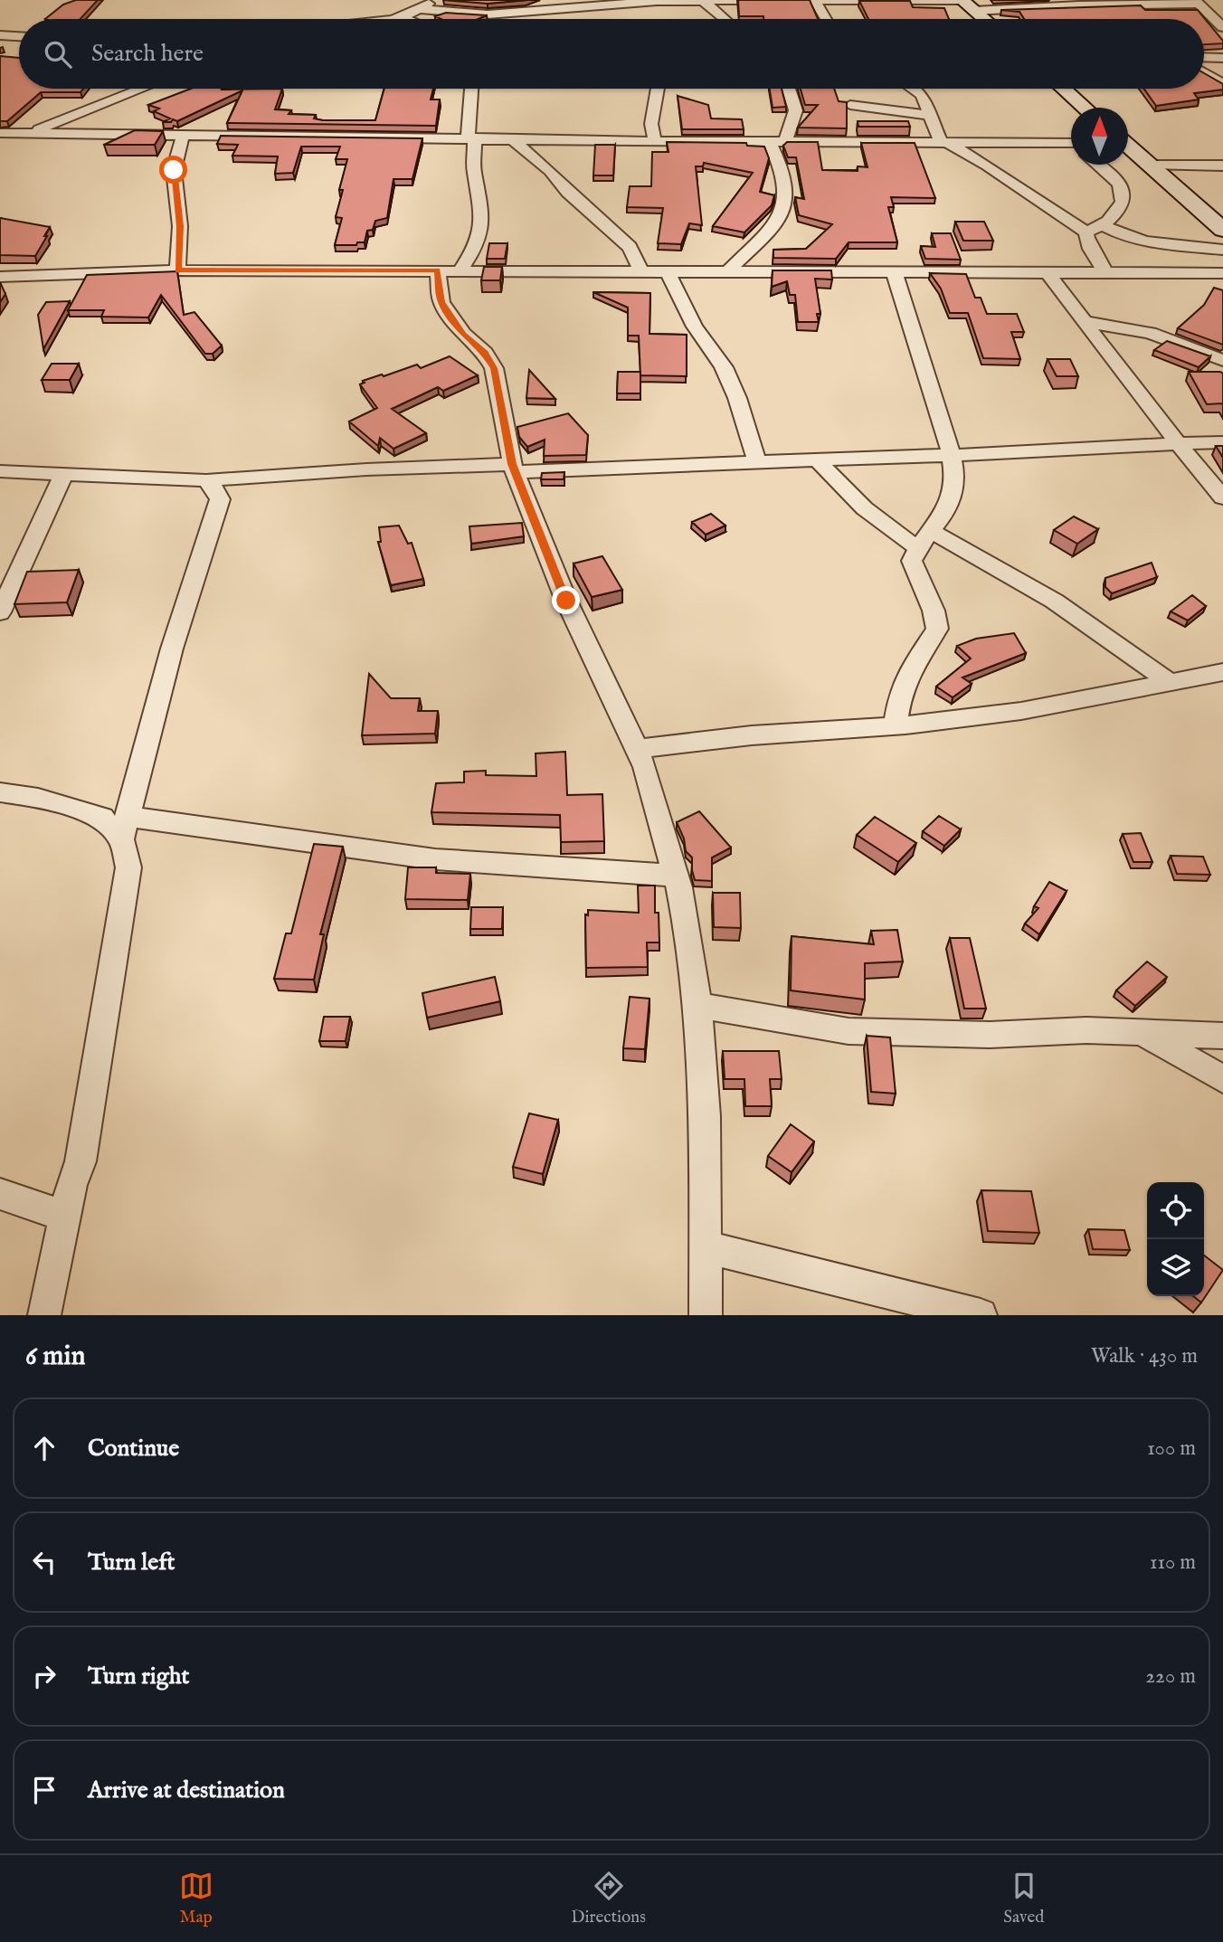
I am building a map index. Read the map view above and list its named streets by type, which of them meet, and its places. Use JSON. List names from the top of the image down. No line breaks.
{"north":"top","page":{"search":"Search here","heading":["6 min","Walk · 430 m"],"list":[["Continue","100 m"],["Turn left","110 m"],["Turn right","220 m"],"Arrive at destination"],"nav":["Map","Directions","Saved"]}}
